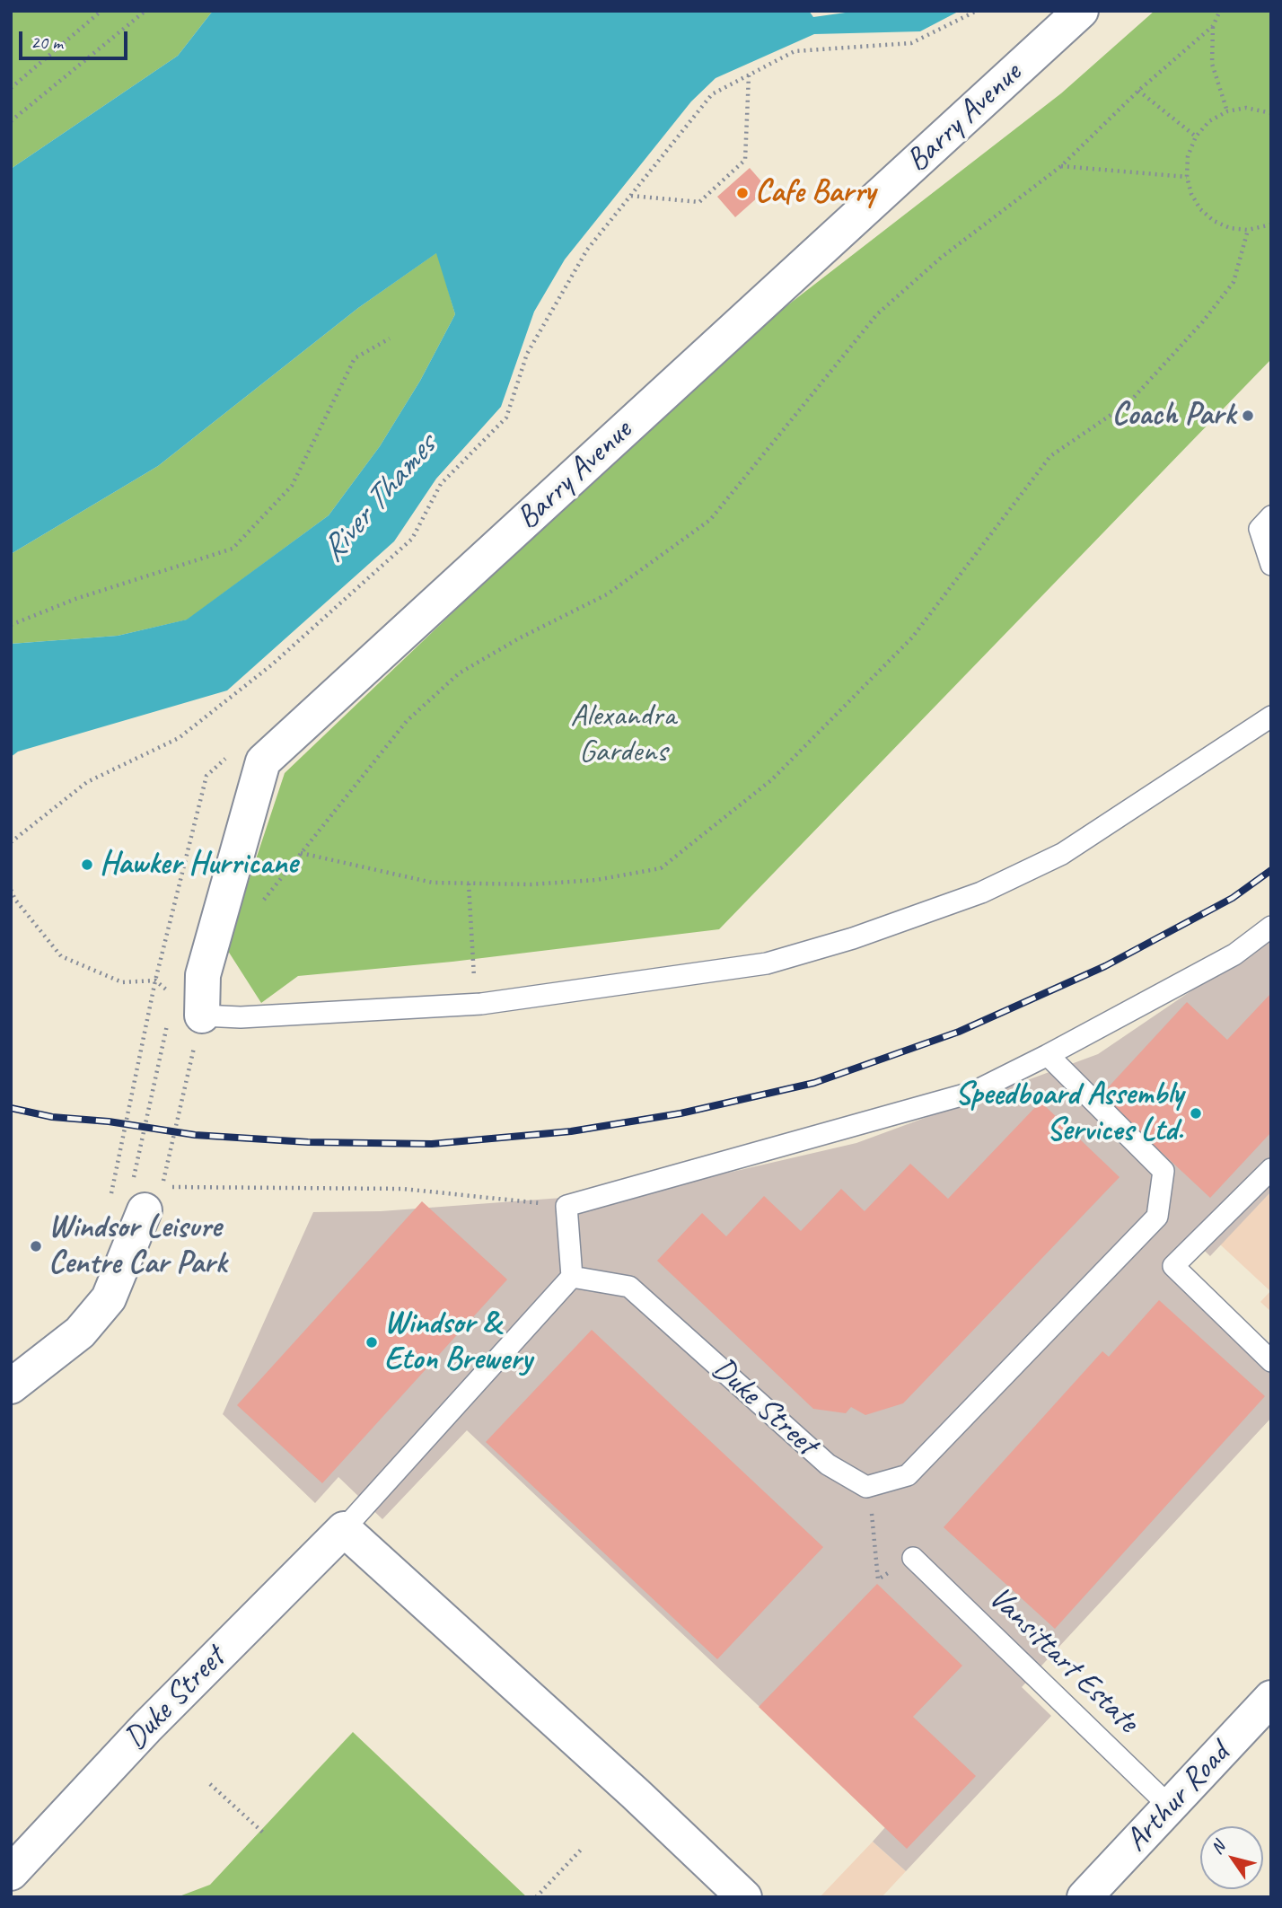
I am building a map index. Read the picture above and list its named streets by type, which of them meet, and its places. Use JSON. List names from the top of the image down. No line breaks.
{"streets":{"street":["Barry Avenue","Duke Street","Arthur Road"],"lane":["Vansittart Estate"]},"crossings":[["Vansittart Estate","Arthur Road"]],"water":["River Thames"],"parks":["Alexandra Gardens"],"places":["Cafe Barry","Coach Park","Hawker Hurricane","Speedboard Assembly Services Ltd.","Windsor Leisure Centre Car Park","Windsor & Eton Brewery"],"scale_bar":"20 m","north":"top left"}
